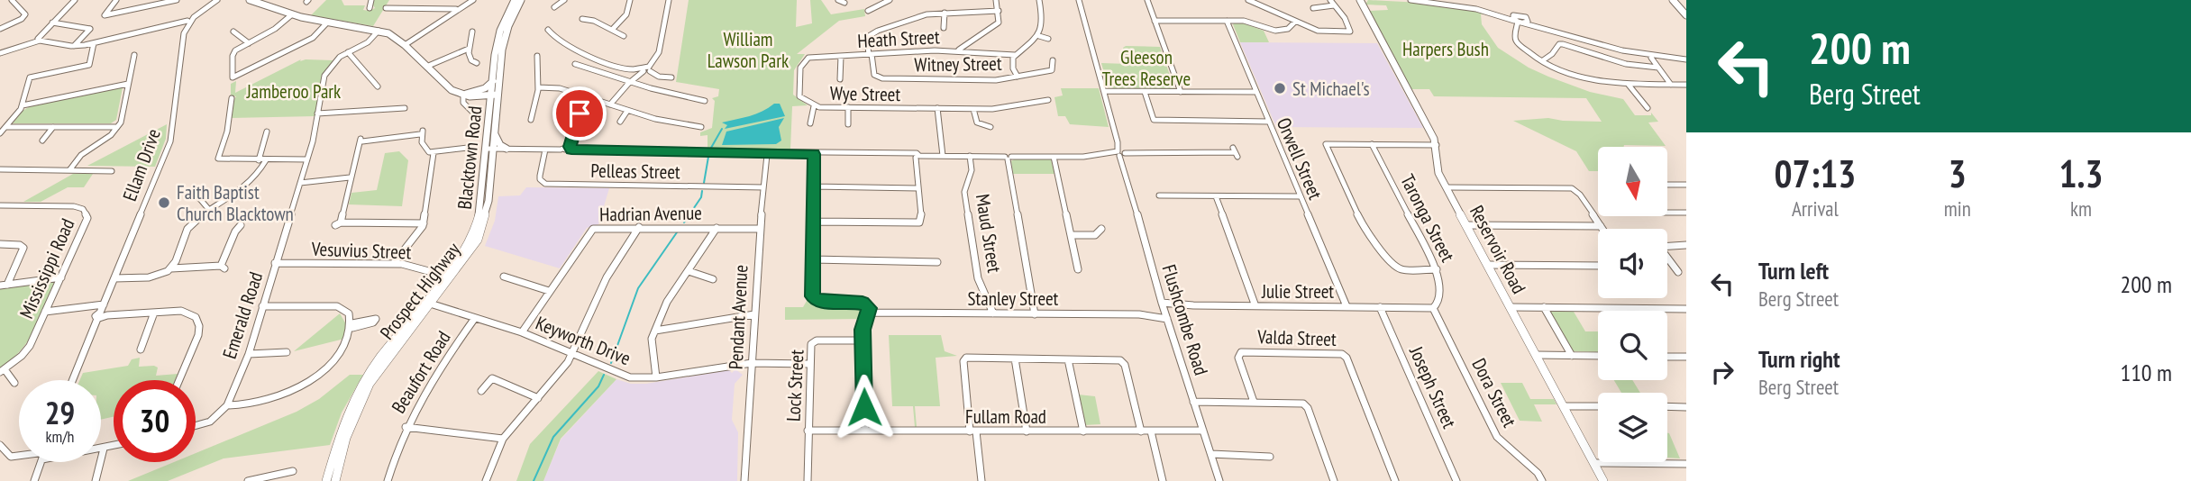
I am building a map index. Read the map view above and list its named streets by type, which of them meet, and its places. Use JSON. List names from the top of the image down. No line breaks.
{"streets":{"main road":["Blacktown Road","Reservoir Road","Prospect Highway"],"street":["Heath Street","Witney Street","Wye Street","Orwell Street","Ellam Drive","Pelleas Street","Hadrian Avenue","Taronga Street","Maud Street","Vesuvius Street","Mississippi Road","Julie Street","Stanley Street","Emerald Road","Pendant Avenue","Flushcombe Road","Valda Street","Keyworth Drive","Beaufort Road","Lock Street","Joseph Street","Dora Street","Fullam Road"]},"crossings":[["Heath Street","Witney Street"],["Heath Street","Wye Street"],["Blacktown Road","Vesuvius Street"],["Blacktown Road","Prospect Highway"],["Blacktown Road","Emerald Road"],["Blacktown Road","Keyworth Drive"],["Orwell Street","Julie Street"],["Pelleas Street","Pendant Avenue"],["Hadrian Avenue","Pendant Avenue"],["Hadrian Avenue","Keyworth Drive"],["Taronga Street","Julie Street"],["Taronga Street","Dora Street"],["Maud Street","Stanley Street"],["Vesuvius Street","Emerald Road"],["Prospect Highway","Keyworth Drive"],["Julie Street","Flushcombe Road"],["Julie Street","Joseph Street"],["Julie Street","Dora Street"],["Stanley Street","Flushcombe Road"],["Pendant Avenue","Keyworth Drive"],["Flushcombe Road","Fullam Road"],["Keyworth Drive","Beaufort Road"],["Keyworth Drive","Lock Street"],["Lock Street","Fullam Road"]],"parks":["William Lawson Park","Harpers Bush","Gleeson Trees Reserve","Jamberoo Park"],"places":["St Michael's","Faith Baptist Church Blacktown"],"north":"bottom","page":{"turn":["200 m","Berg Street"],"eta":["07:13","Arrival","3","min","1.3","km"],"list":[{"name":"Turn left","note":"Berg Street","value":"200 m"},{"name":"Turn right","note":"Berg Street","value":"110 m"}],"speed":"29 km/h","limit":"30"}}
